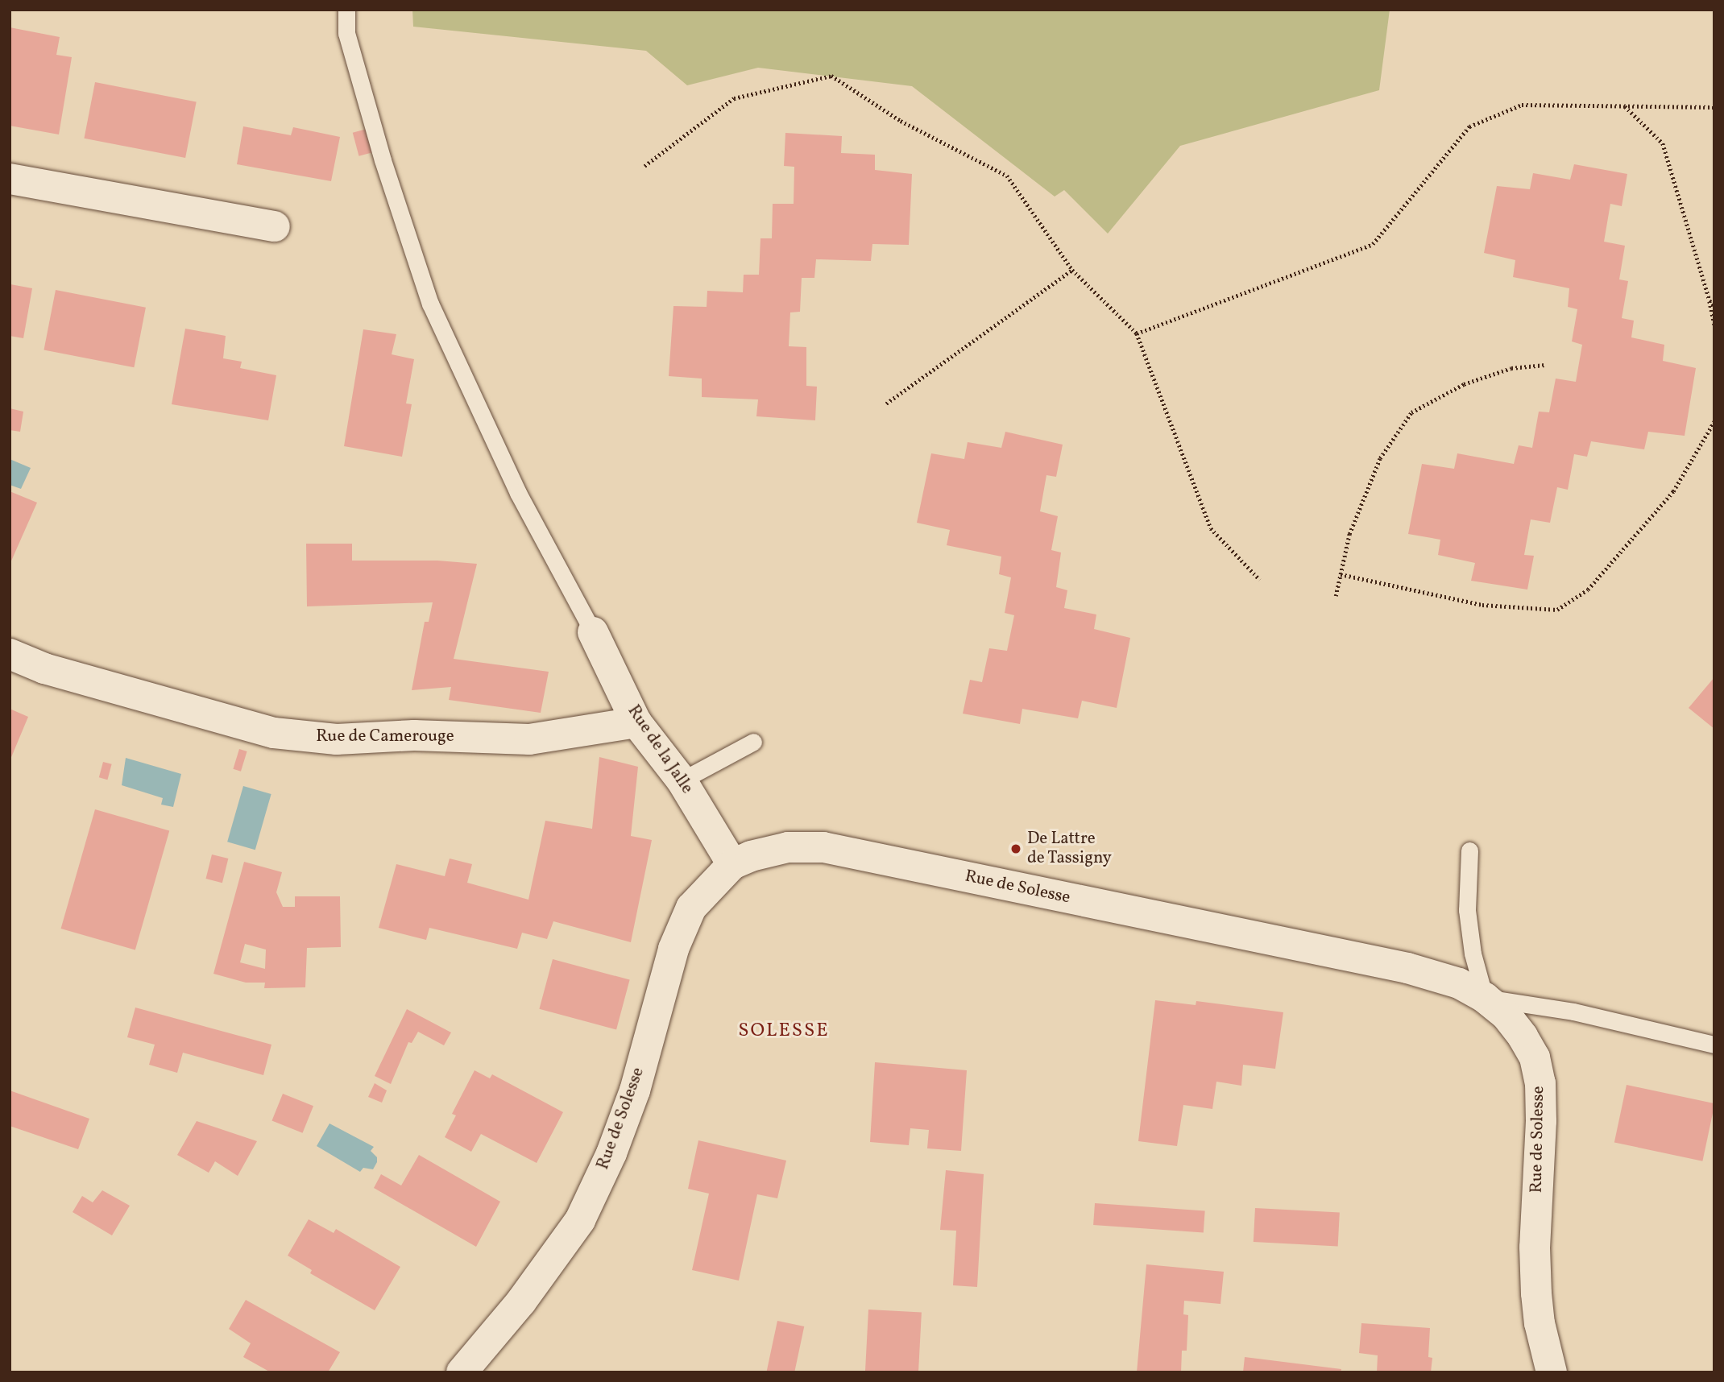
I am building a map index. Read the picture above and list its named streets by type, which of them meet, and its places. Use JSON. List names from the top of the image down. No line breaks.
{"streets":{"street":["Rue de Camerouge","Rue de la Jalle","Rue de Solesse"]},"crossings":[["Rue de Camerouge","Rue de la Jalle"],["Rue de la Jalle","Rue de Solesse"]],"districts":["SOLESSE"],"places":["De Lattre de Tassigny"]}
